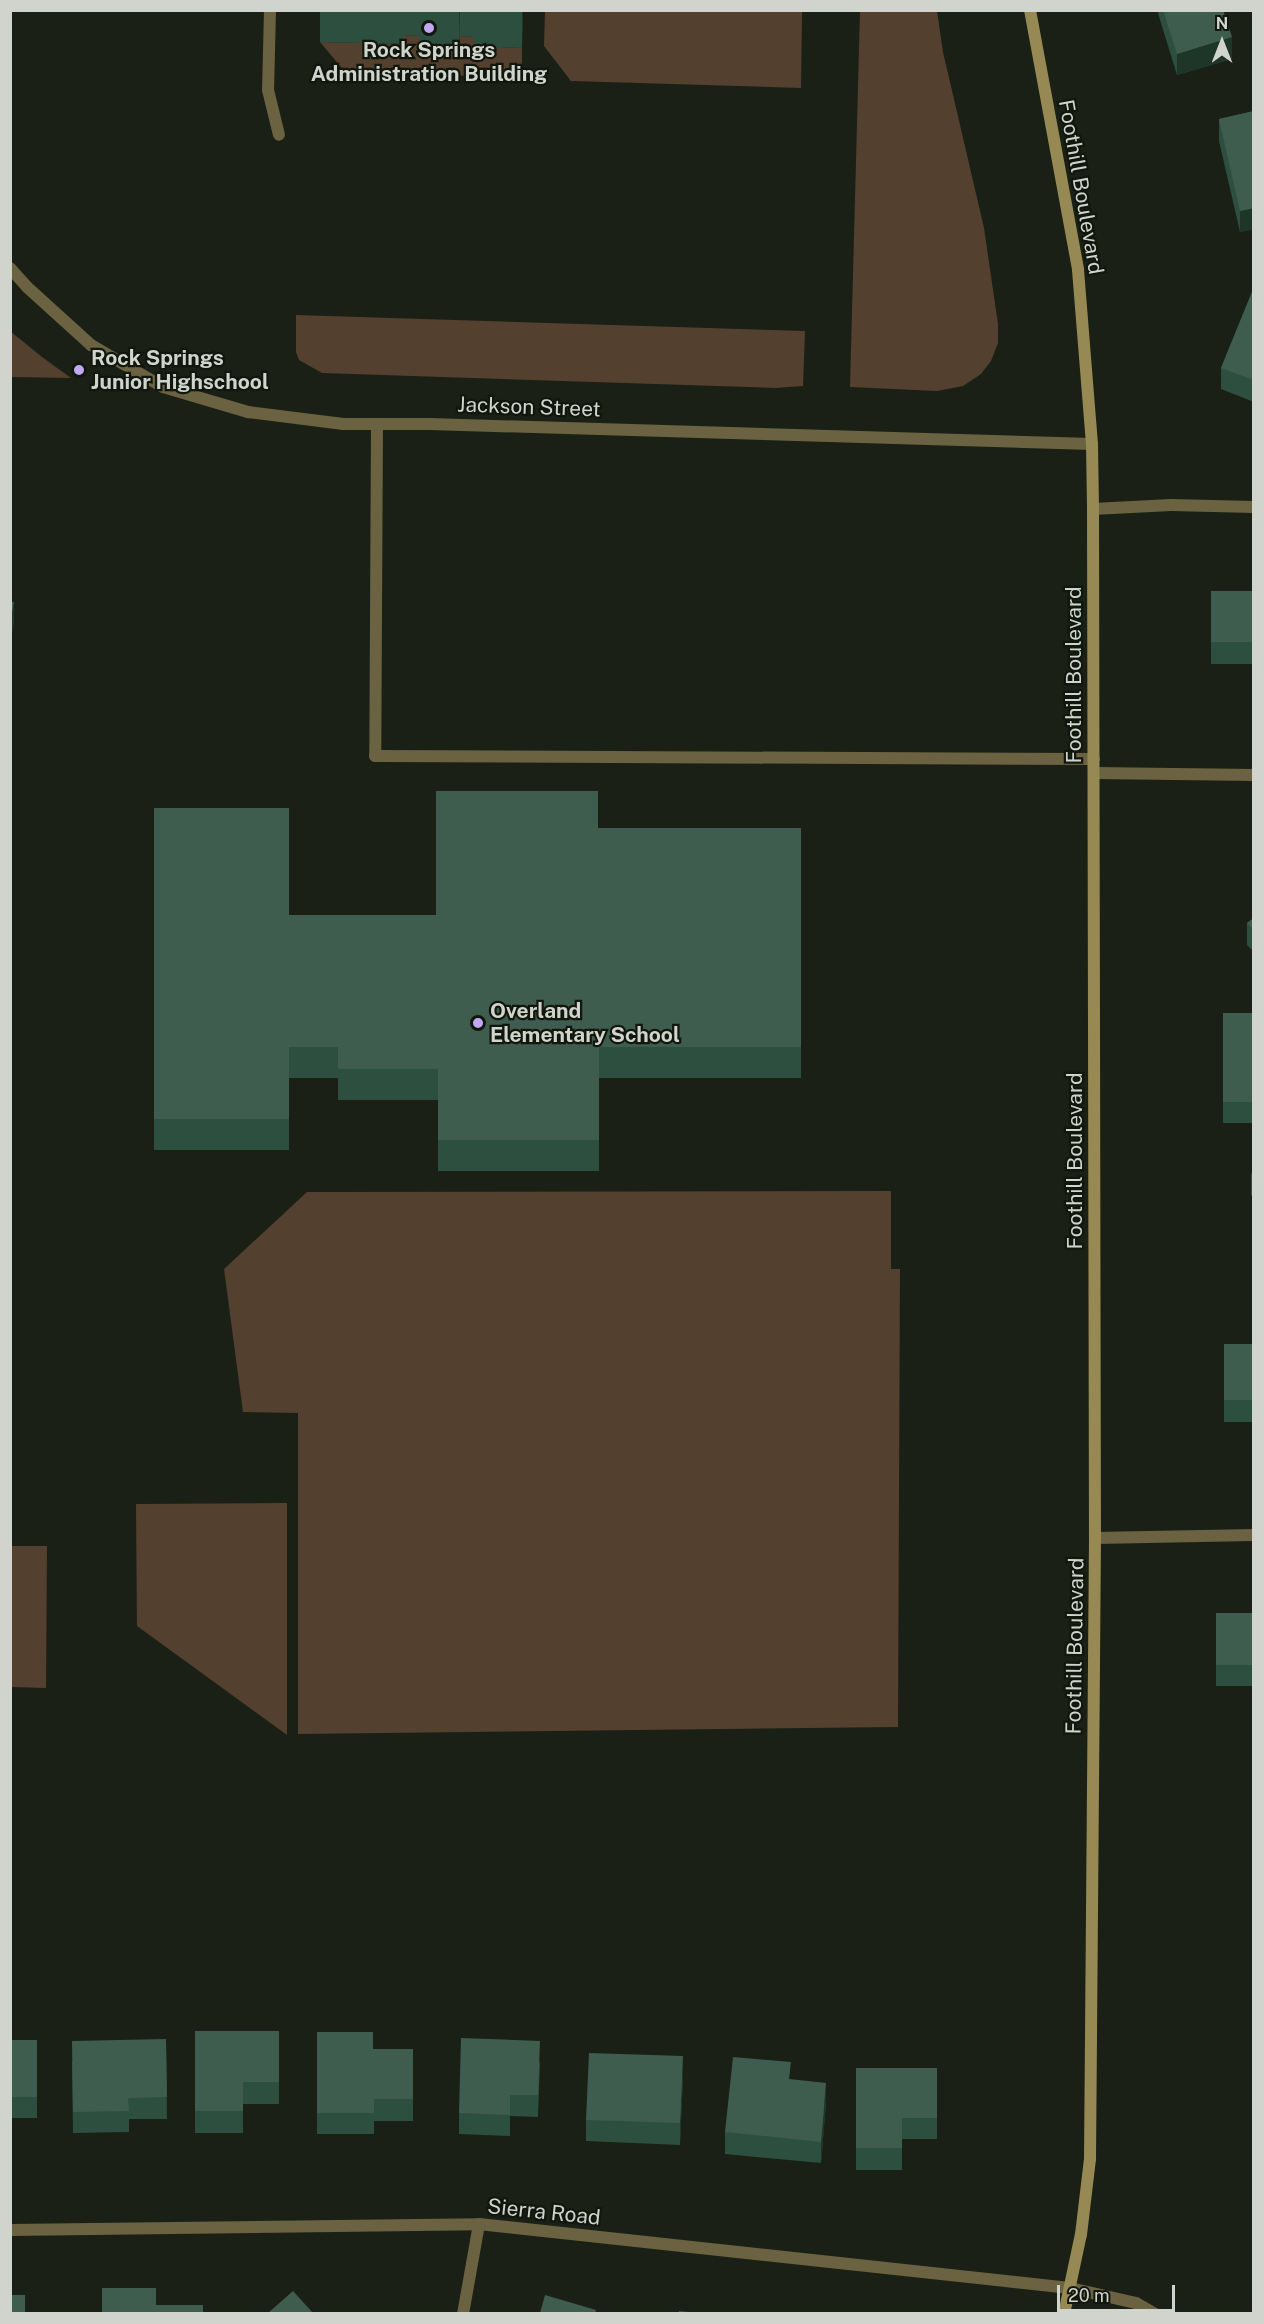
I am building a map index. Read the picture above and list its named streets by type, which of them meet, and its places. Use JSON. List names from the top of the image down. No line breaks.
{"streets":{"main road":["Foothill Boulevard"],"street":["Jackson Street","Sierra Road"]},"crossings":[["Foothill Boulevard","Jackson Street"],["Foothill Boulevard","Sierra Road"]],"places":["Rock Springs Administration Building","Rock Springs Junior Highschool","Overland Elementary School"],"scale_bar":"20 m","north":"top"}
